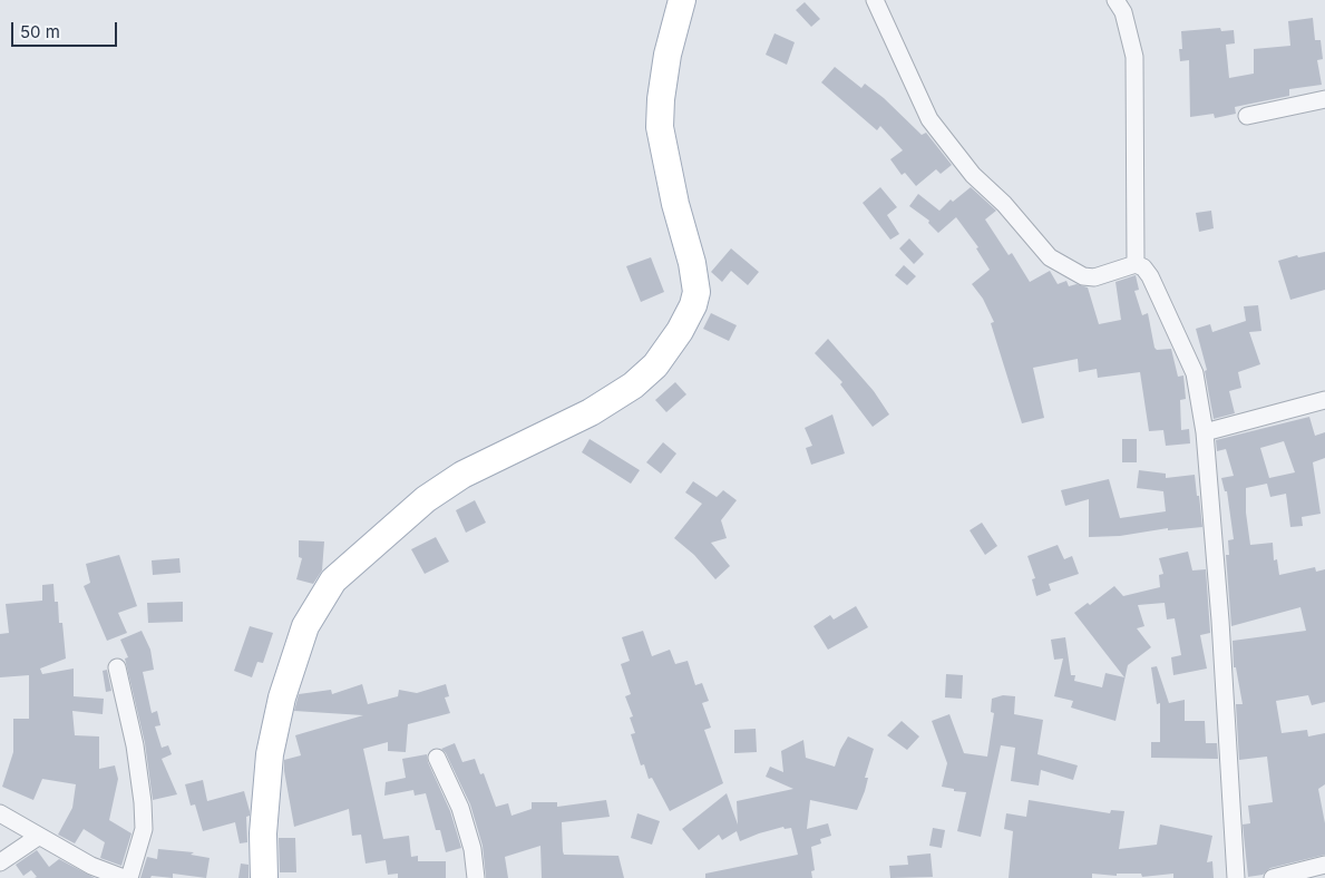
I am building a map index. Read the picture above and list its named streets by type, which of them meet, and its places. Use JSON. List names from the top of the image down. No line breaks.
{"scale_bar":"50 m"}
